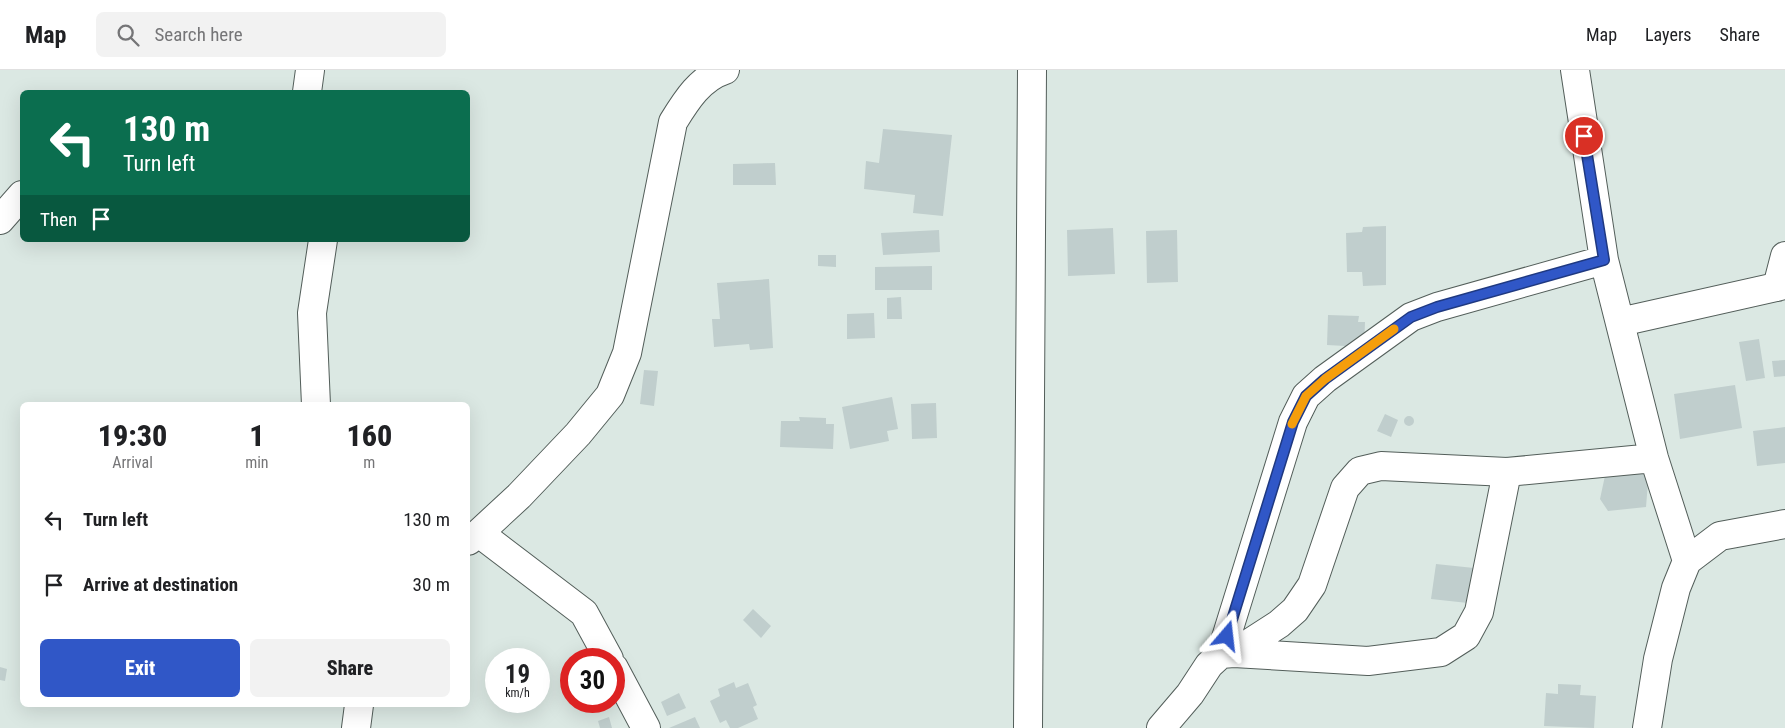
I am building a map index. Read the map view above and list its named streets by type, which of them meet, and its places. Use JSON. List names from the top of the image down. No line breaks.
{"page":{"header":"Map","search":"Search here","nav":["Map","Layers","Share"],"turn":["130 m","Turn left"],"then":"Then","eta":["19:30","Arrival","1","min","160","m"],"list":[{"name":"Turn left","value":"130 m"},{"name":"Arrive at destination","value":"30 m"}],"buttons":["Exit","Share"],"speed":"19 km/h","limit":"30"}}
